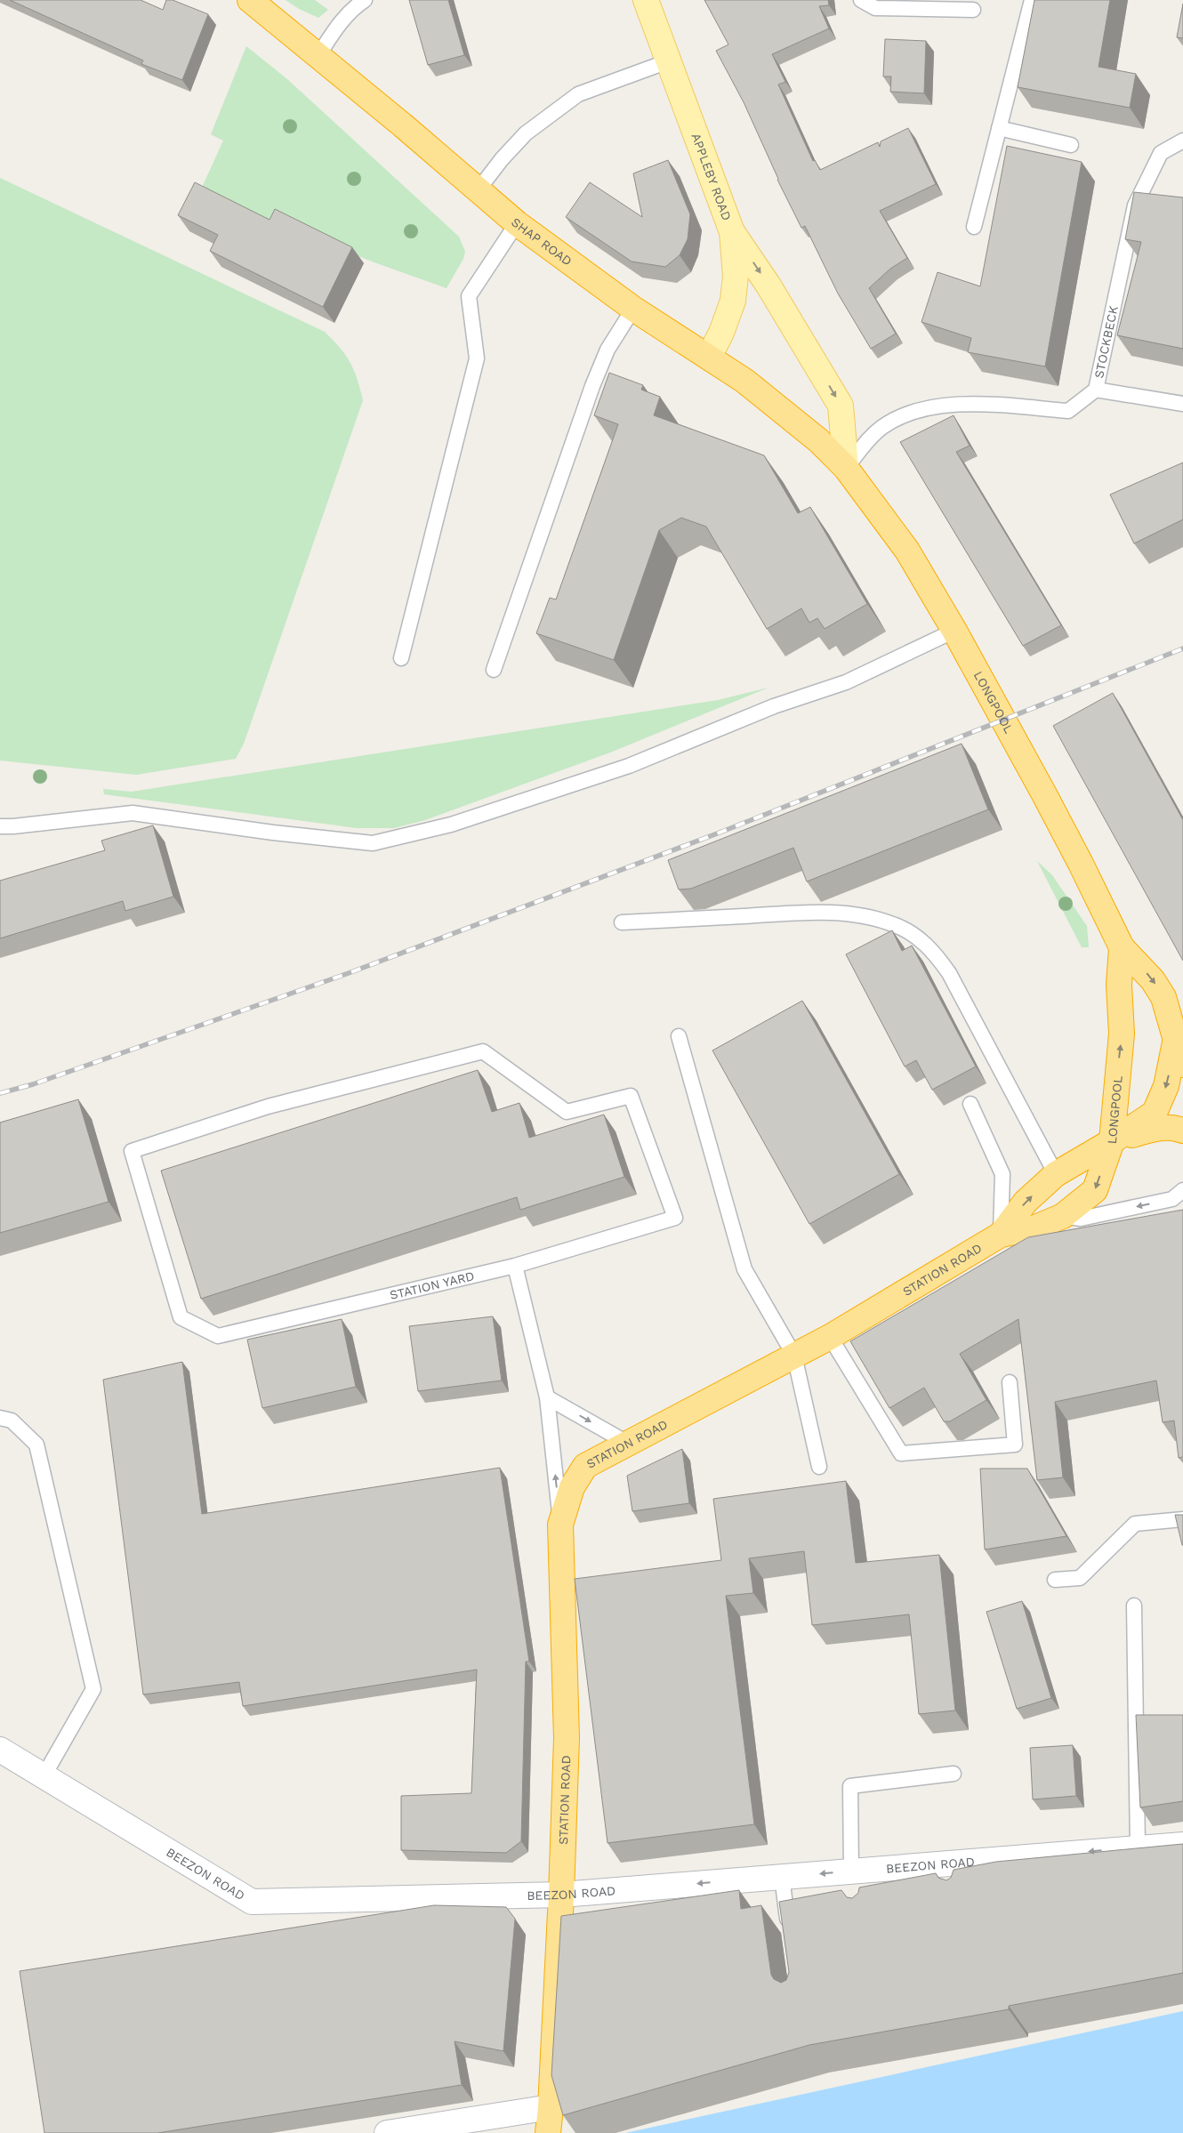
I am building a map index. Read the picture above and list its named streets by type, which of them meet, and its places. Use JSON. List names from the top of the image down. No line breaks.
{"streets":{"highway":["SHAP ROAD","LONGPOOL","STATION ROAD"],"main road":["APPLEBY ROAD"],"street":["BEEZON ROAD"],"lane":["STOCKBECK","STATION YARD"]},"crossings":[["APPLEBY ROAD","SHAP ROAD"],["SHAP ROAD","STOCKBECK"],["SHAP ROAD","LONGPOOL"],["STOCKBECK","LONGPOOL"],["LONGPOOL","STATION ROAD"],["STATION ROAD","BEEZON ROAD"]],"one_way":["BEEZON ROAD"]}
